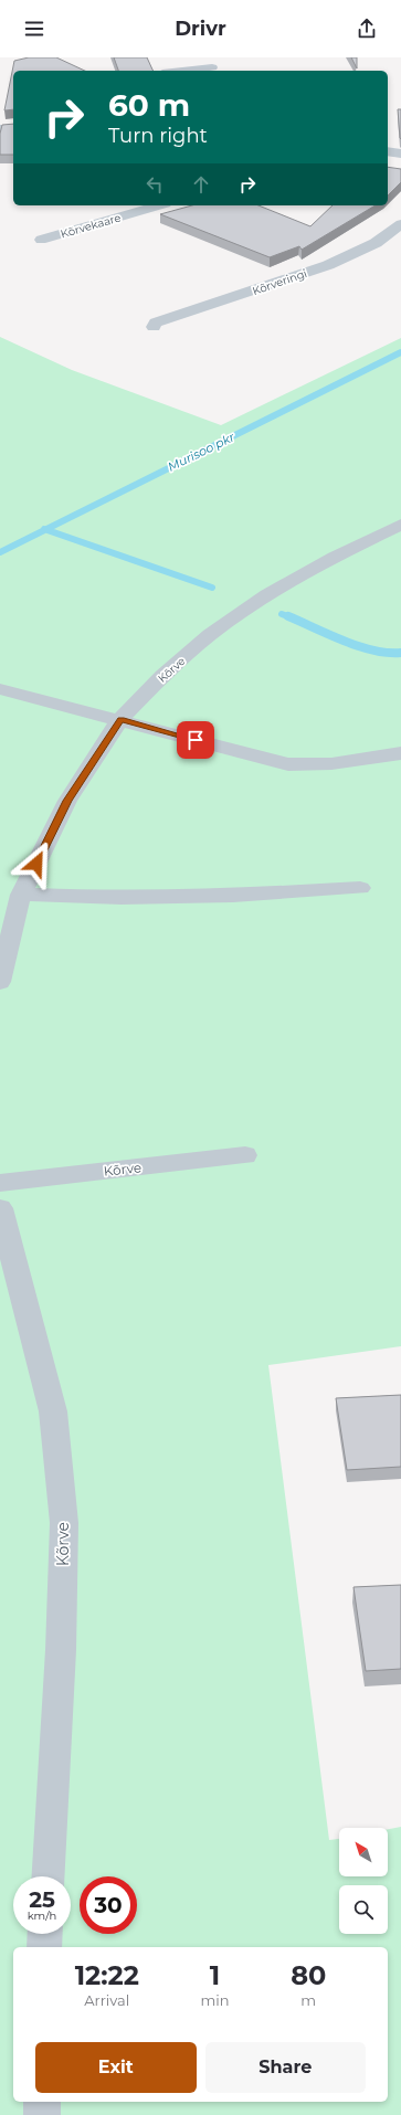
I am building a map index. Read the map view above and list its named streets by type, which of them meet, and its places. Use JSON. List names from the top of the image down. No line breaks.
{"streets":{"street":["Kõrvekaare","Kõrveringi","Kõrve"]},"water":["Murisoo pkr"],"north":"top left","page":{"header":"Drivr","turn":["60 m","Turn right"],"speed":"25 km/h","limit":"30","eta":["12:22","Arrival","1","min","80","m"],"buttons":["Exit","Share"]}}
